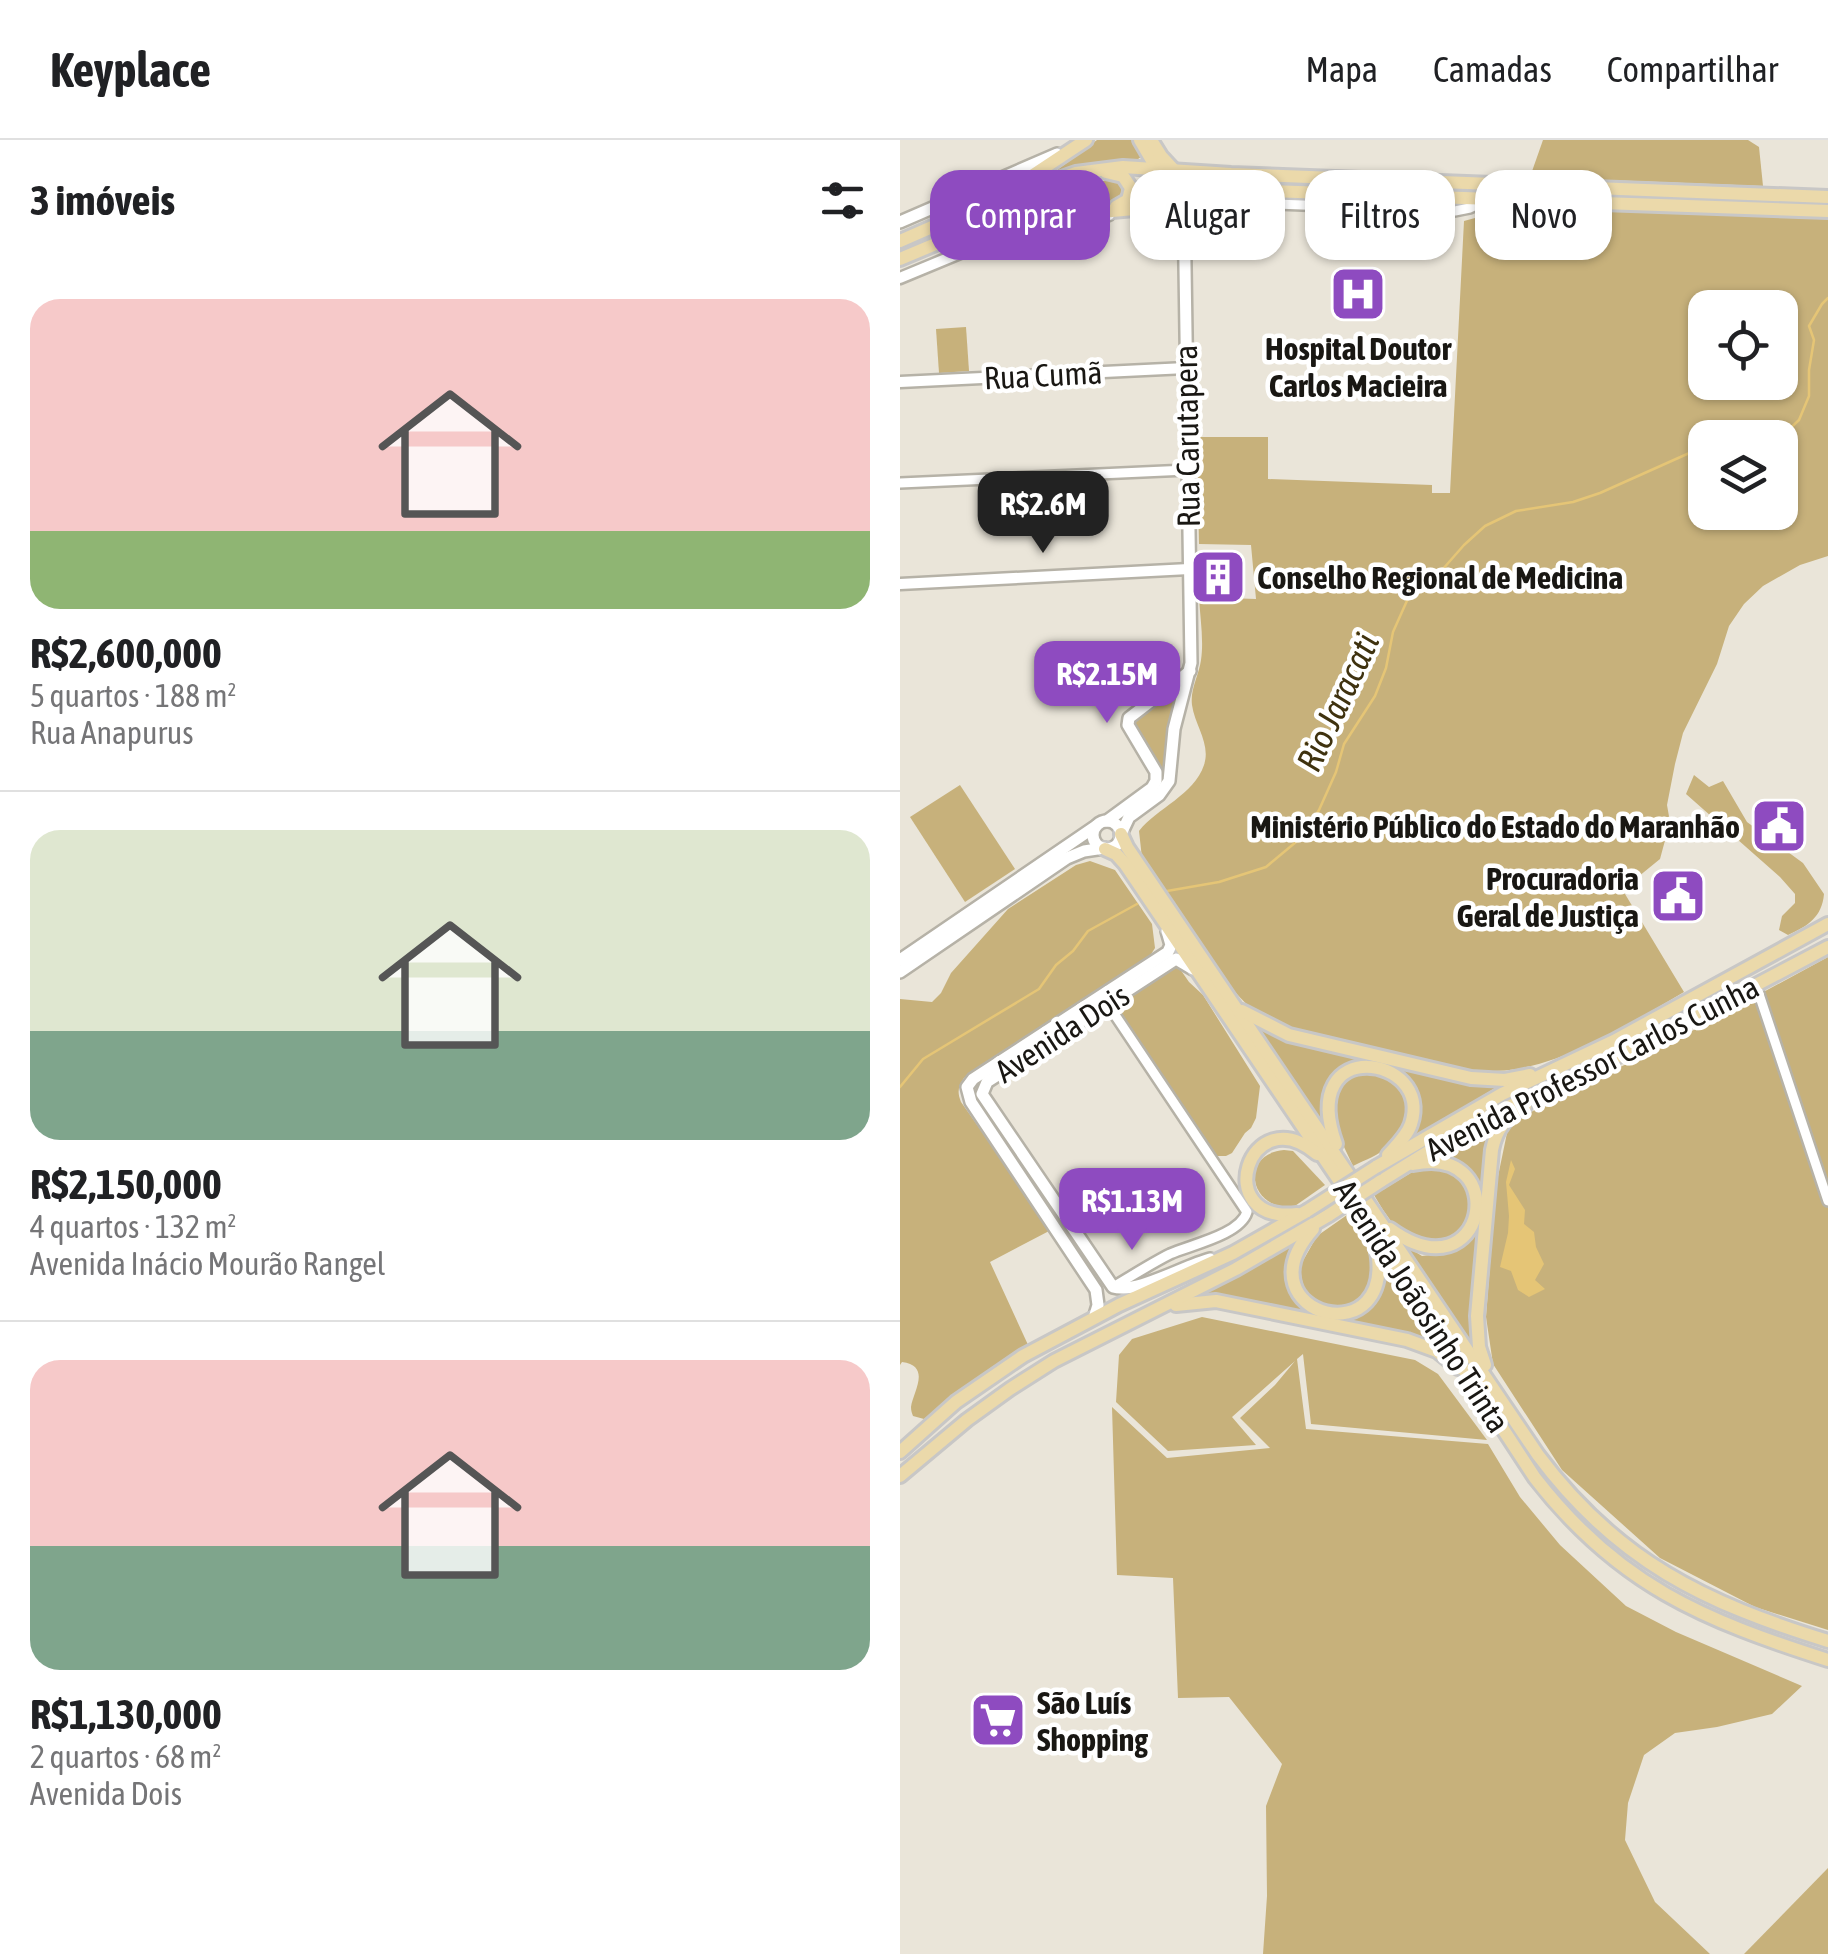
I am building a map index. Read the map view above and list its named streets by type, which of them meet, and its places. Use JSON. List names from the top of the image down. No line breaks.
{"streets":{"main road":["Rua Carutapera","Avenida Dois","Avenida Professor Carlos Cunha","Avenida Joãosinho Trinta"],"street":["Rua Cumã"]},"crossings":[["Rua Cumã","Rua Carutapera"],["Rua Carutapera","Avenida Joãosinho Trinta"],["Avenida Dois","Avenida Professor Carlos Cunha"],["Avenida Dois","Avenida Joãosinho Trinta"]],"water":["Rio Jaracati"],"places":{"hospital":["Hospital Doutor Carlos Macieira"],"building":["Conselho Regional de Medicina"],"public building":["Ministério Público do Estado do Maranhão","Procuradoria Geral de Justiça"],"supermarket":["São Luís Shopping"]},"page":{"header":"Keyplace","nav":["Mapa","Camadas","Compartilhar"],"heading":"3 imóveis","chip":["Comprar","Alugar","Filtros","Novo"],"list":[{"name":"R$2,600,000","note":"5 quartos · 188 m² · Rua Anapurus"},{"name":"R$2,150,000","note":"4 quartos · 132 m² · Avenida Inácio Mourão Rangel"},{"name":"R$1,130,000","note":"2 quartos · 68 m² · Avenida Dois"}],"price":["R$2.6M","R$2.15M","R$1.13M"]}}
